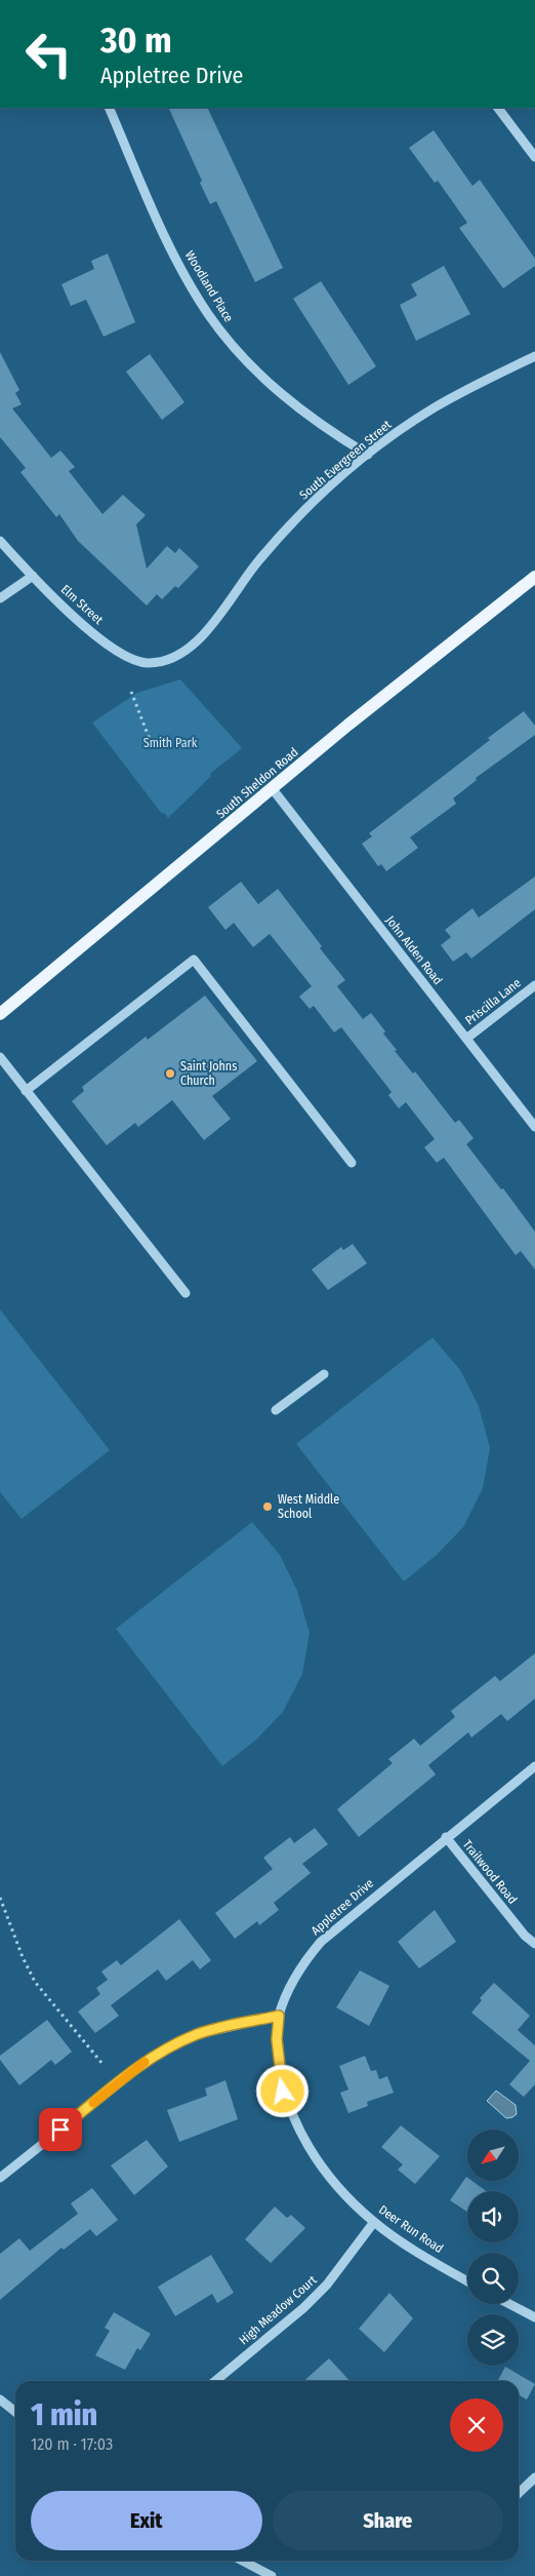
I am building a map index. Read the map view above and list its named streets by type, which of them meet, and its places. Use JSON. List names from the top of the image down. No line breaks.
{"streets":{"main road":["South Sheldon Road"],"street":["Woodland Place","South Evergreen Street","Elm Street","John Alden Road","Priscilla Lane","Trailwood Road","Appletree Drive","Deer Run Road","High Meadow Court"]},"crossings":[["Woodland Place","South Evergreen Street"],["South Evergreen Street","Elm Street"],["South Sheldon Road","John Alden Road"],["John Alden Road","Priscilla Lane"],["Trailwood Road","Appletree Drive"],["Appletree Drive","Deer Run Road"],["Deer Run Road","High Meadow Court"]],"parks":["Smith Park"],"places":["Saint Johns Church","West Middle School"],"north":"bottom left","page":{"turn":["30 m","Appletree Drive"],"heading":["1 min","120 m · 17:03"],"buttons":["Exit","Share"]}}
